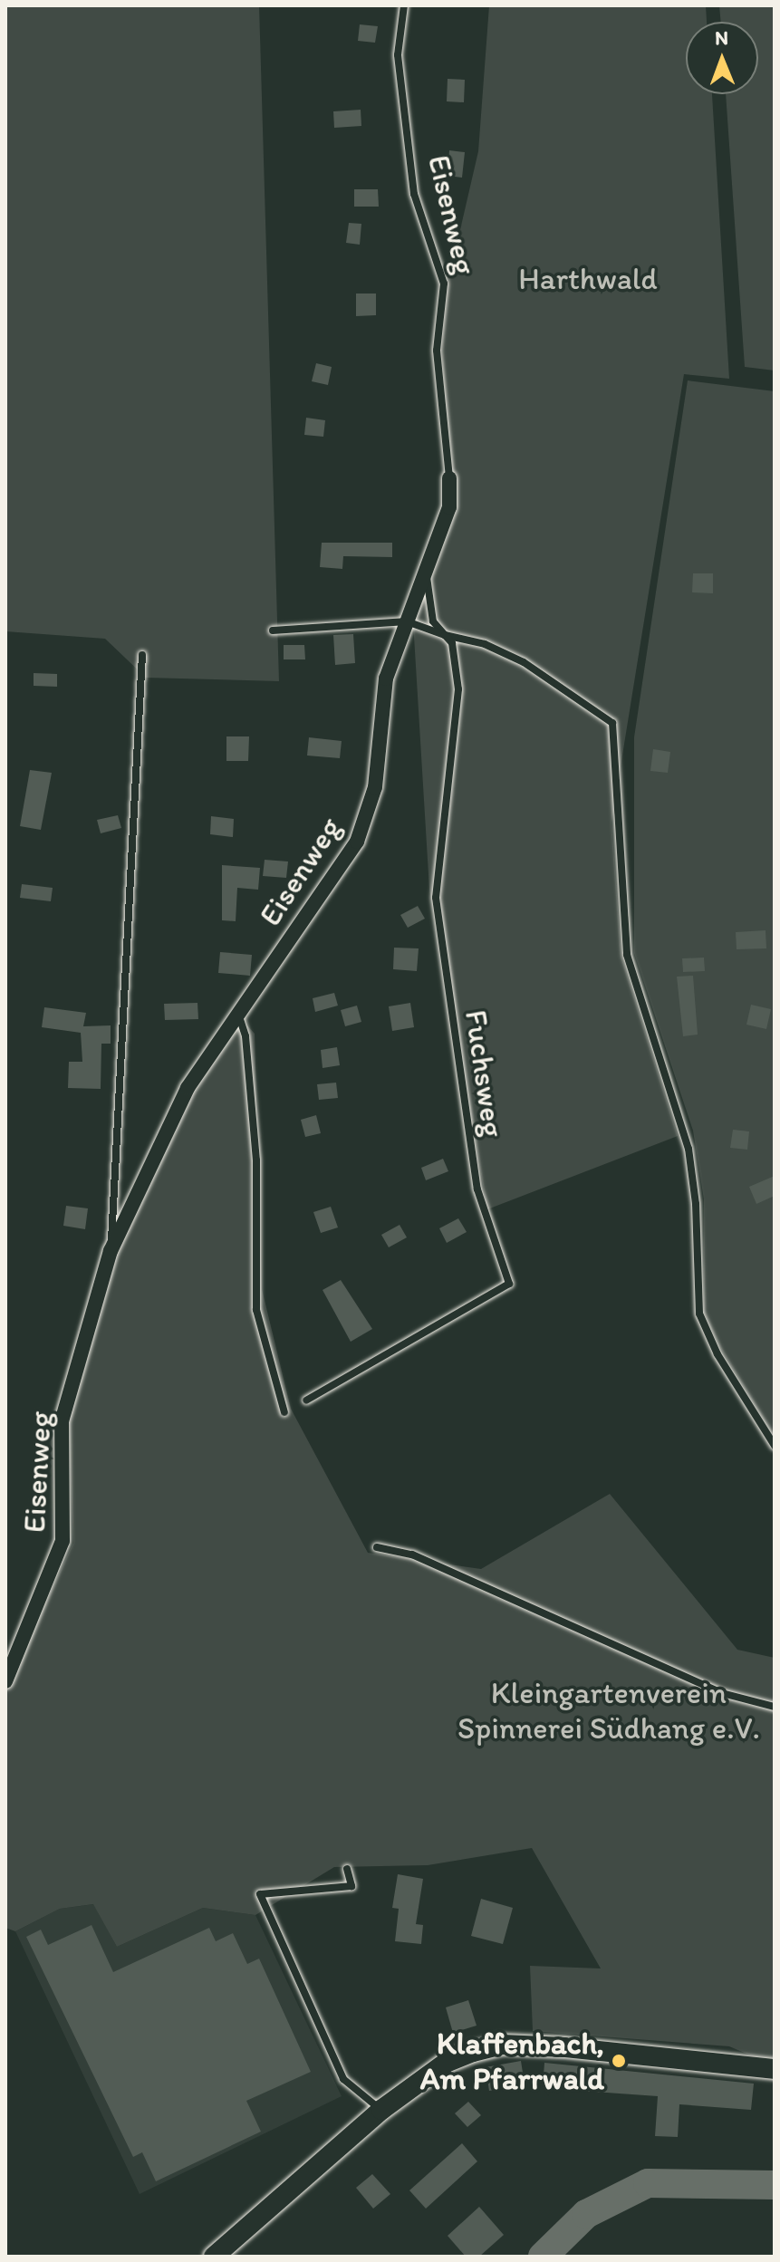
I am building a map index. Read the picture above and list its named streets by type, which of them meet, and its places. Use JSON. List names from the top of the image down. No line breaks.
{"streets":{"street":["Eisenweg"],"lane":["Fuchsweg"]},"parks":["Harthwald","Kleingartenverein Spinnerei Südhang e.V."],"places":["Klaffenbach, Am Pfarrwald"],"north":"top"}
